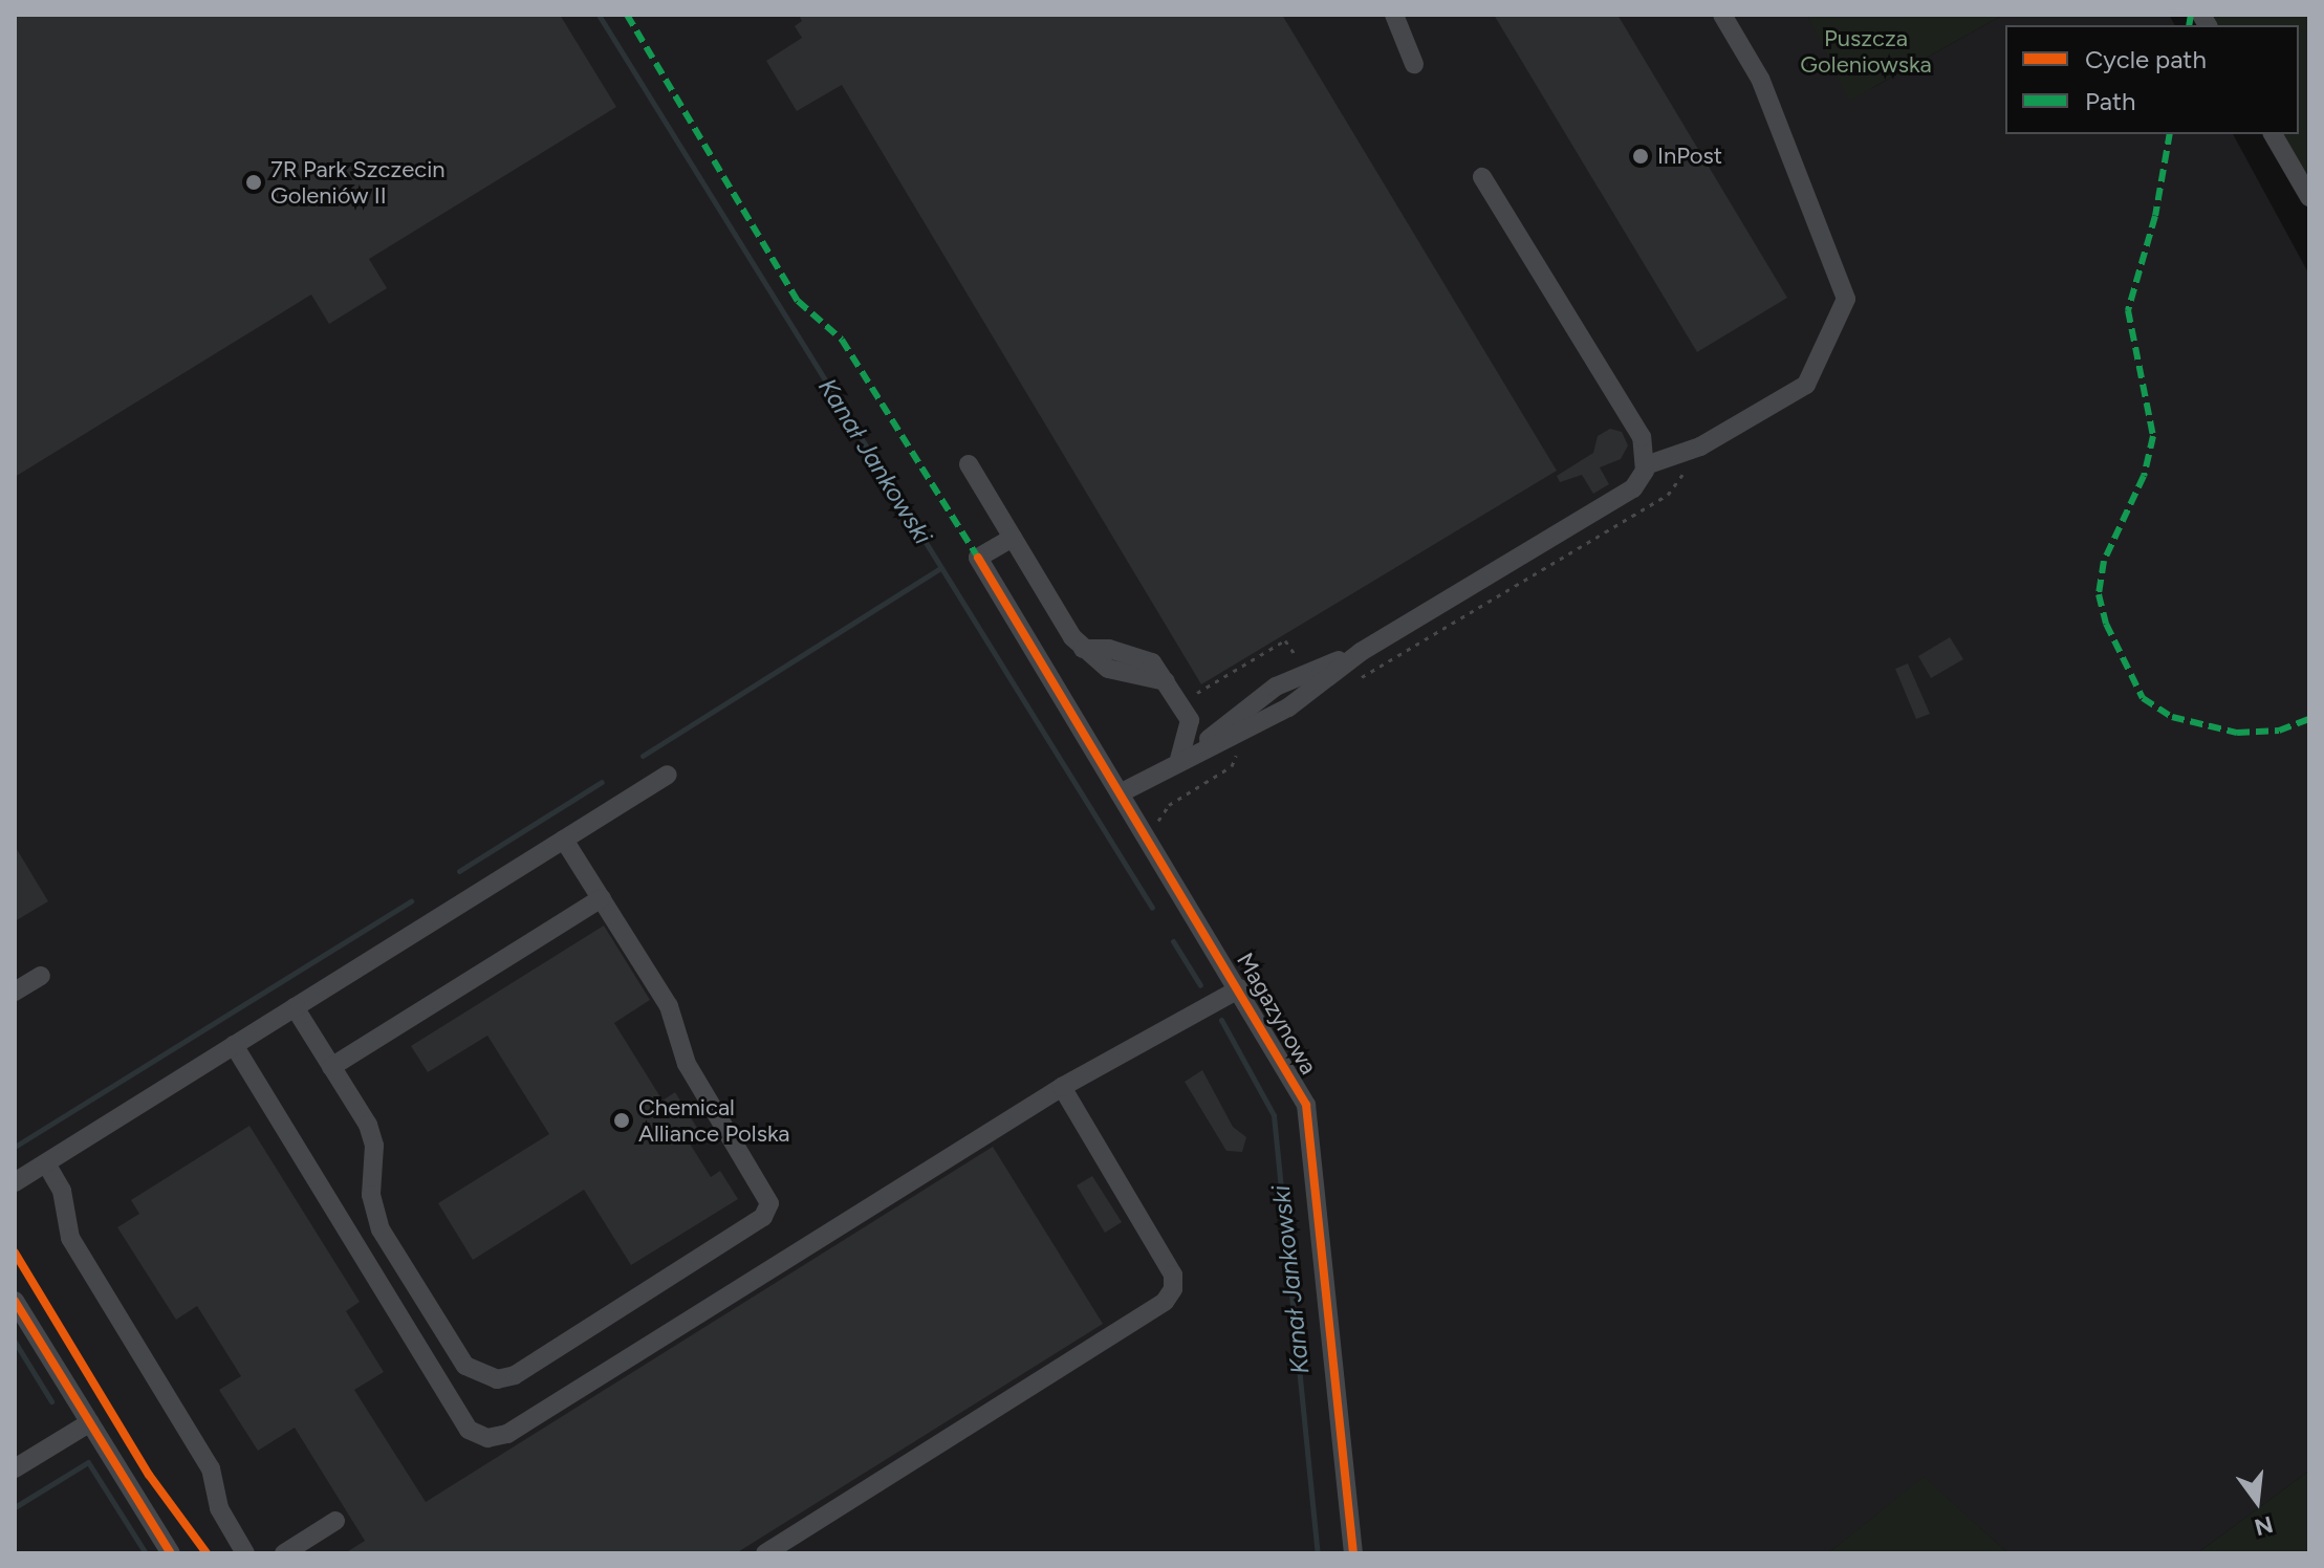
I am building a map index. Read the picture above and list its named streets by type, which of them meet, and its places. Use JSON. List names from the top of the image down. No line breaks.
{"streets":{"street":["Magazynowa"]},"water":["Kanał Jankowski"],"parks":["Puszcza Goleniowska"],"places":["InPost","7R Park Szczecin Goleniów II","Chemical Alliance Polska"],"legend":["Cycle path","Path"],"north":"bottom"}
